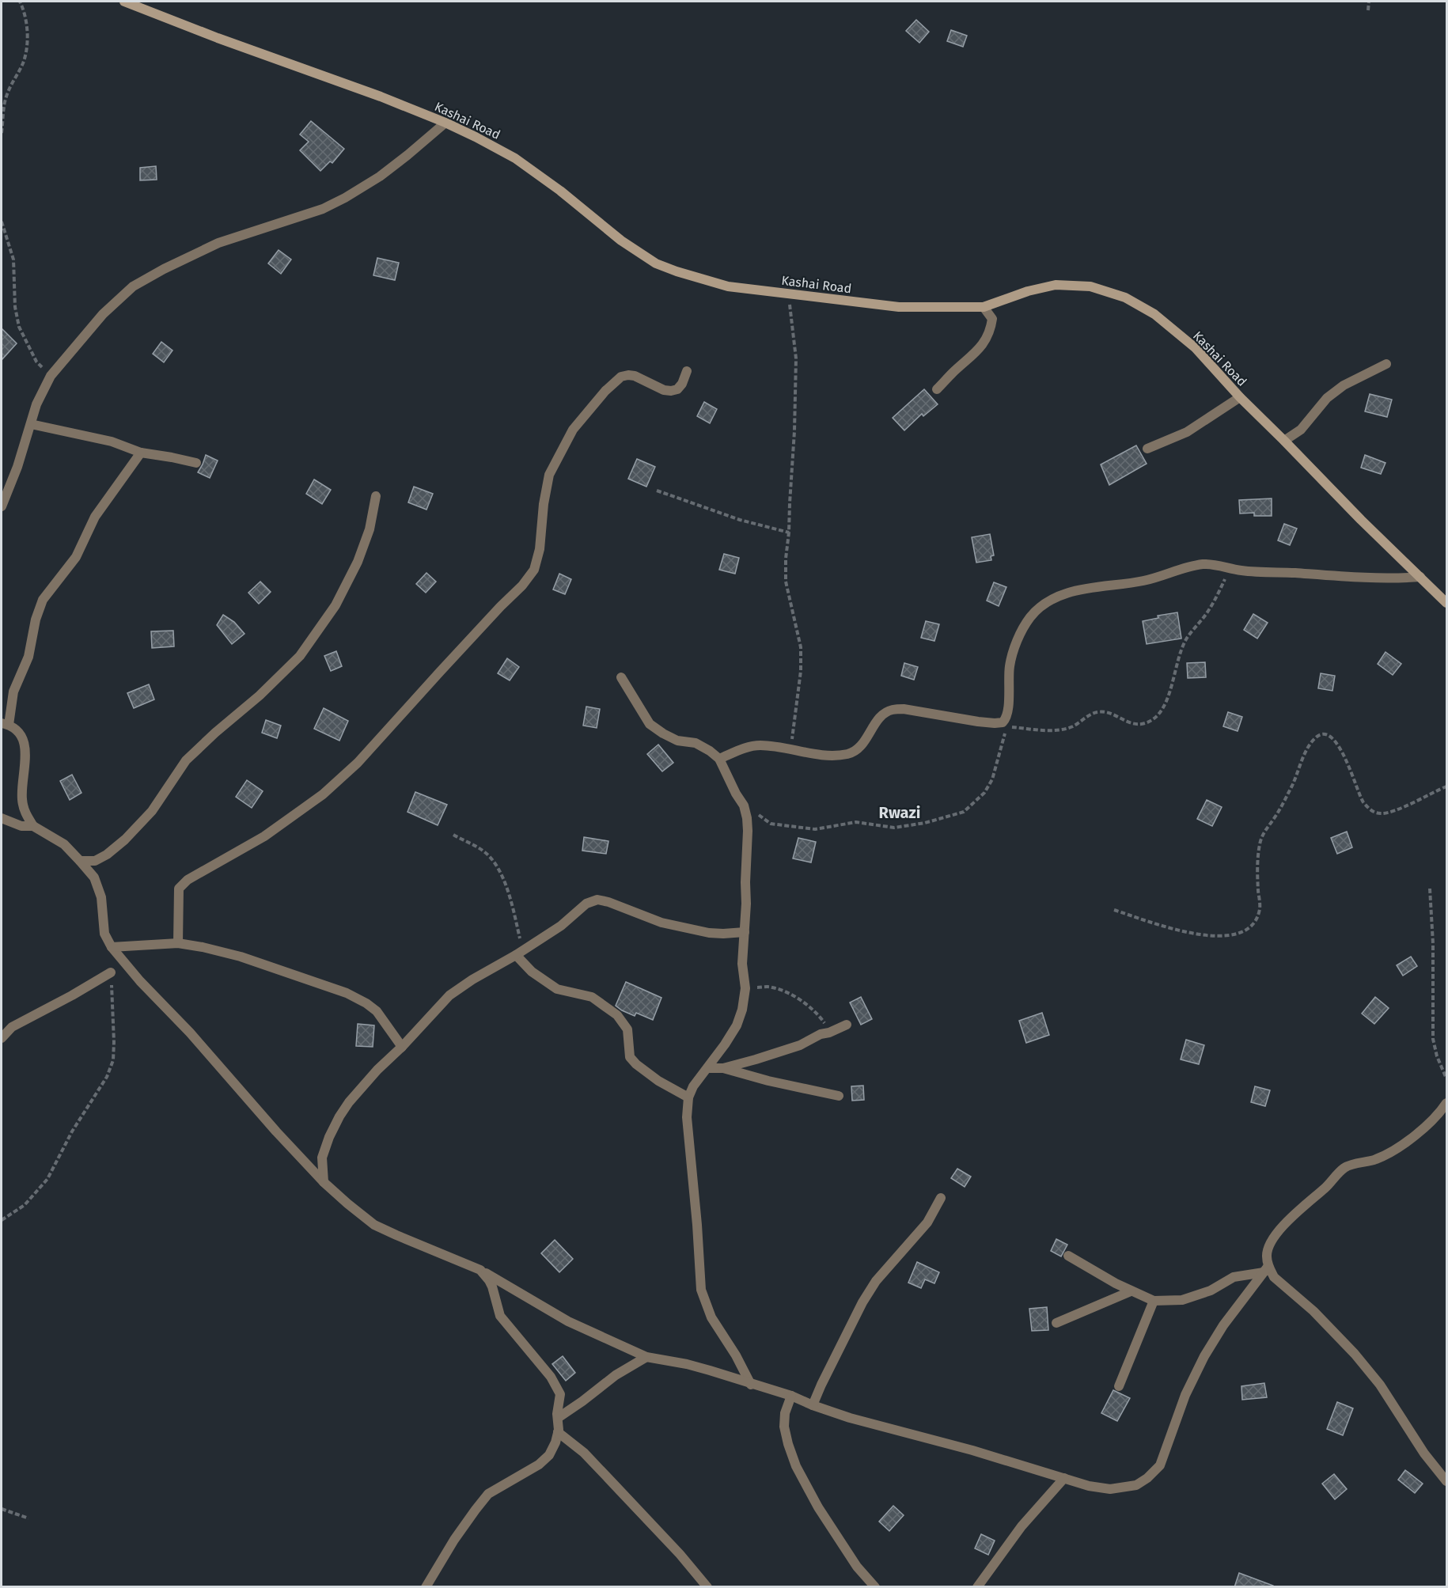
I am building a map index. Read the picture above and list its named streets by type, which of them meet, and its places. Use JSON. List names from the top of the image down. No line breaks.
{"streets":{"street":["Kashai Road"]},"districts":["Rwazi"]}
